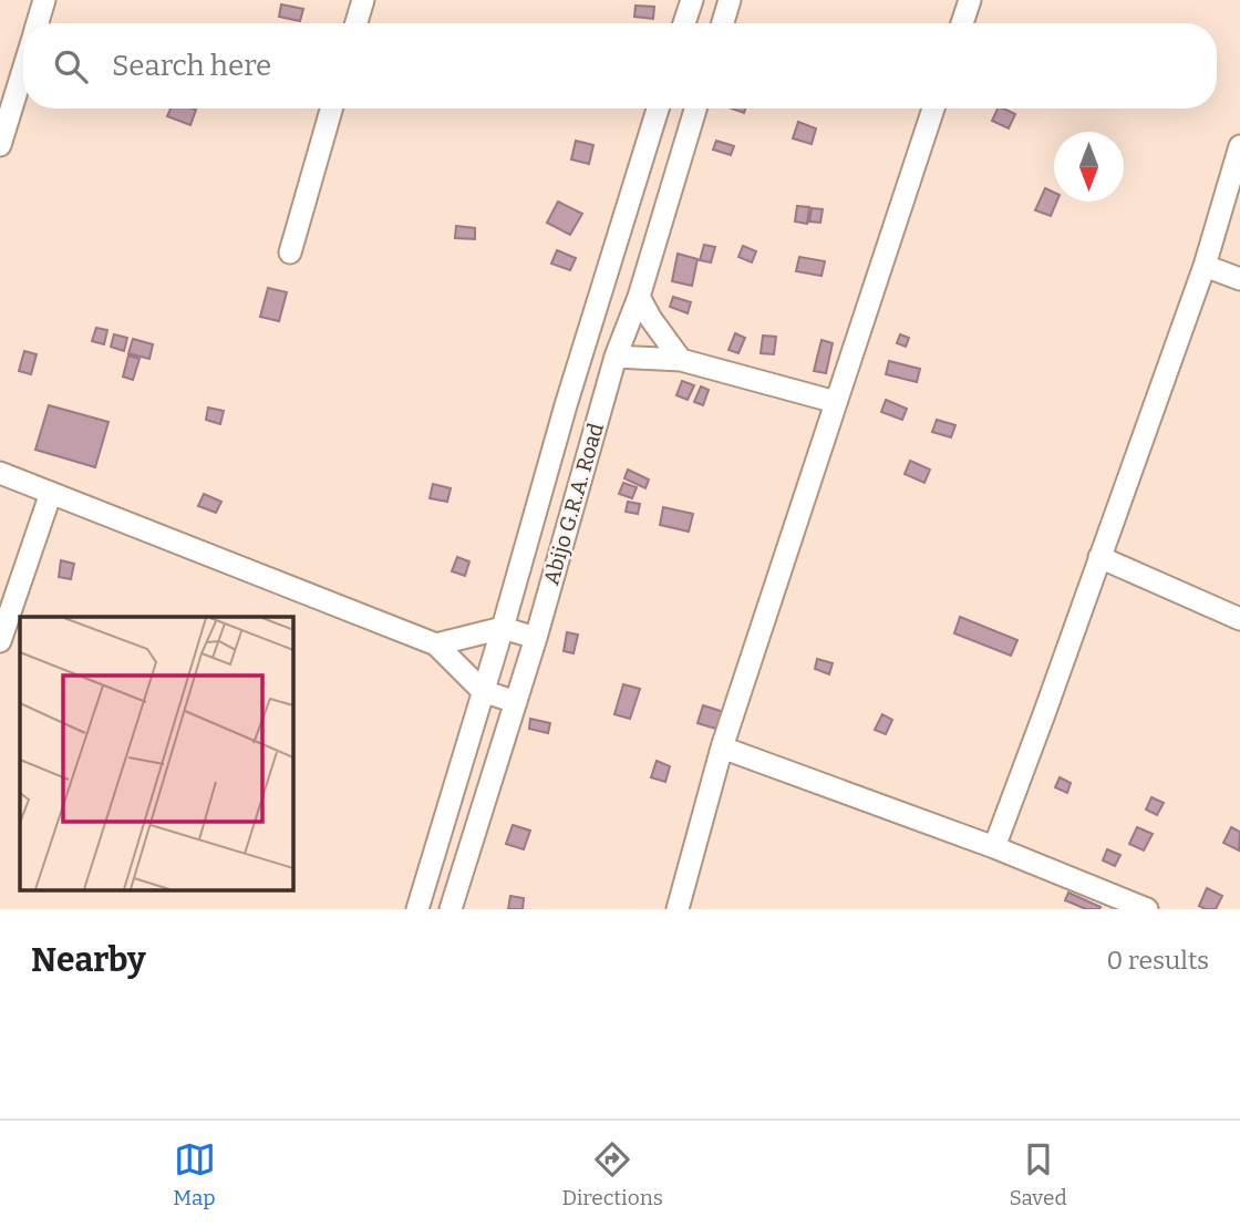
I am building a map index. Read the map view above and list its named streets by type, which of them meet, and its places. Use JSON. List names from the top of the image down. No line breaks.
{"streets":{"street":["Abijo G.R.A. Road"]},"north":"bottom","page":{"search":"Search here","heading":["Nearby","0 results"],"nav":["Map","Directions","Saved"]}}
